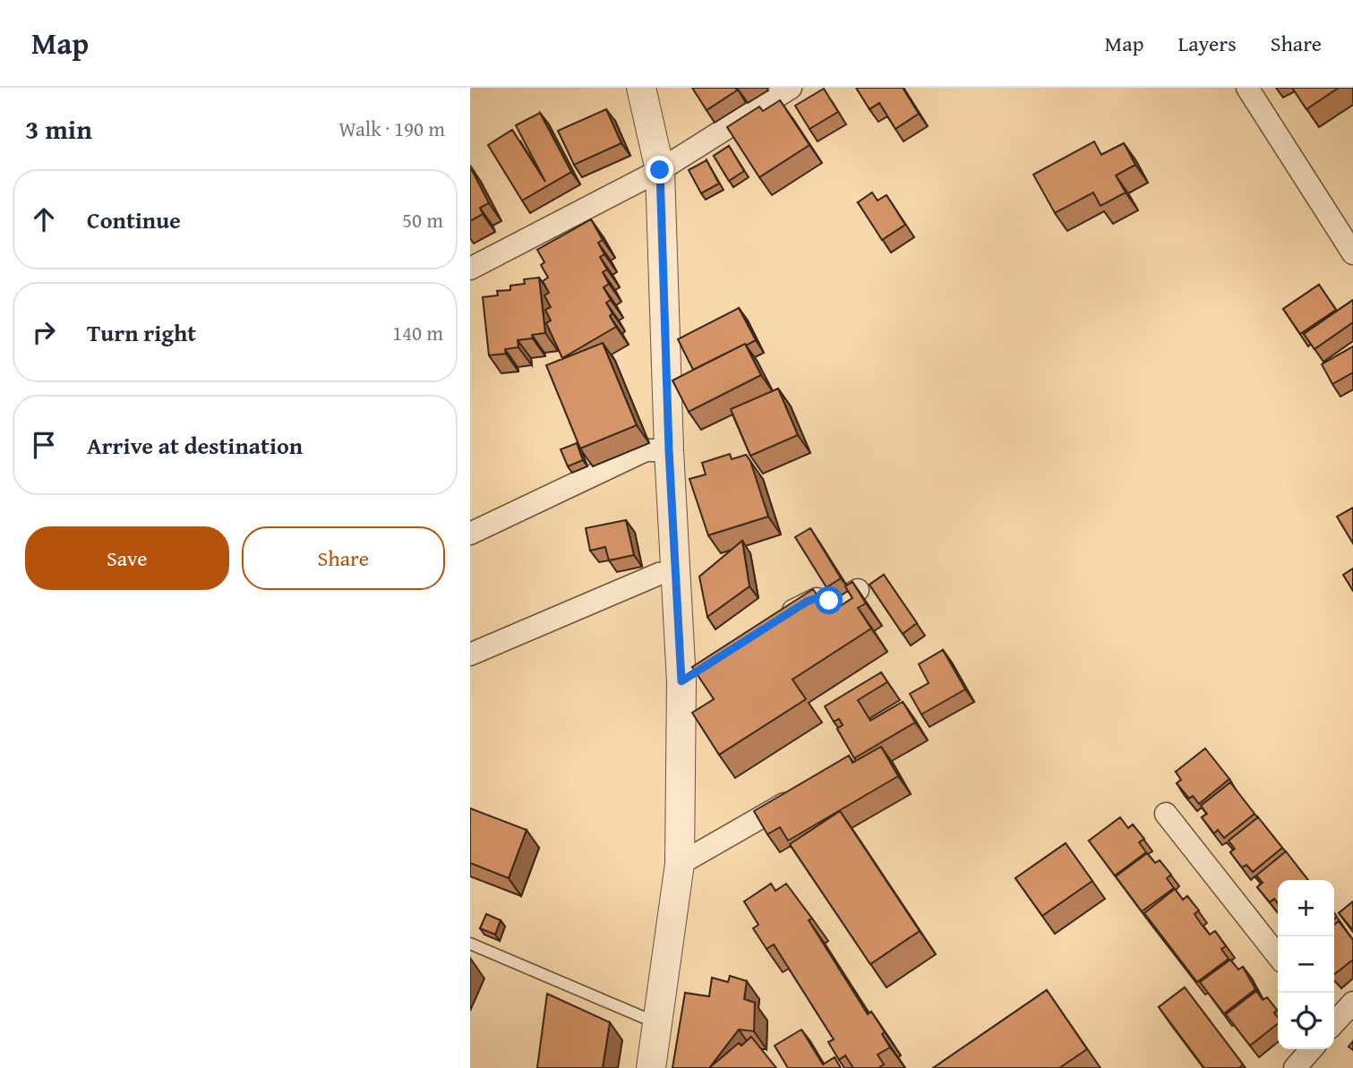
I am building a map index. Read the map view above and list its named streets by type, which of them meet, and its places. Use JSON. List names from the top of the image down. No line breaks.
{"page":{"header":"Map","nav":["Map","Layers","Share"],"heading":["3 min","Walk · 190 m"],"list":[["Continue","50 m"],["Turn right","140 m"],"Arrive at destination"],"buttons":["Save","Share"],"map_buttons":["+","−"]}}
